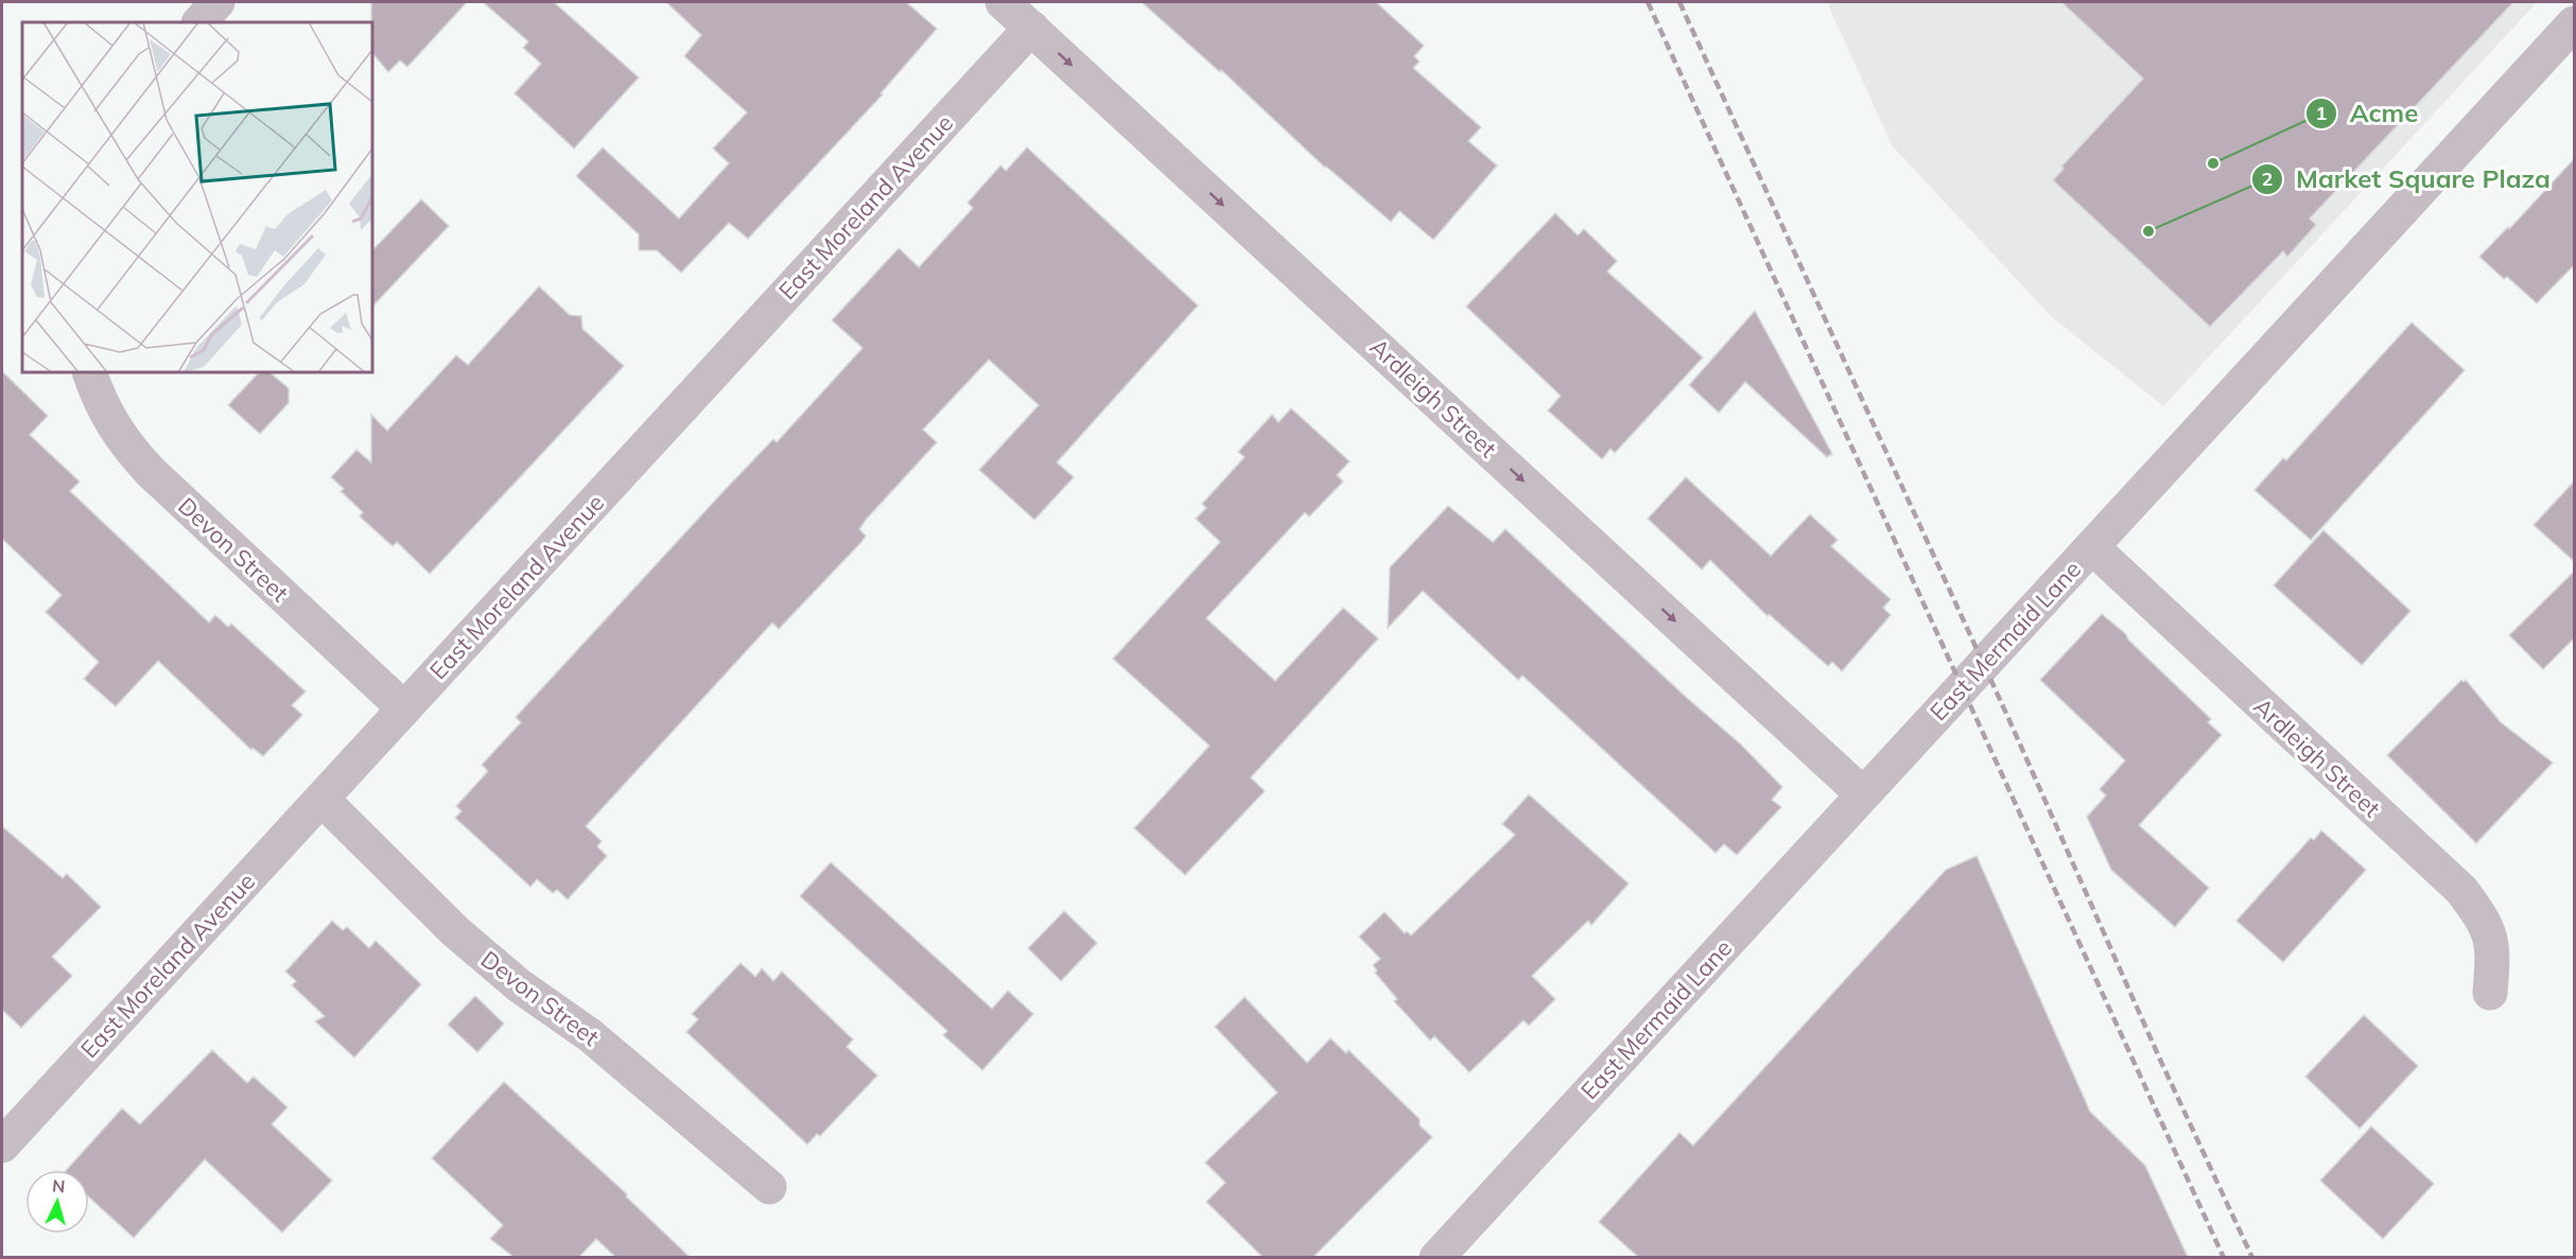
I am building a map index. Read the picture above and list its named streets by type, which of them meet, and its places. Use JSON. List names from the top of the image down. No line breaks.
{"streets":{"street":["East Moreland Avenue","Ardleigh Street","Devon Street","East Mermaid Lane"]},"crossings":[["East Moreland Avenue","Ardleigh Street"],["East Moreland Avenue","Devon Street"],["Ardleigh Street","East Mermaid Lane"]],"one_way":["Ardleigh Street"],"places":["Acme","Market Square Plaza"],"north":"top"}
